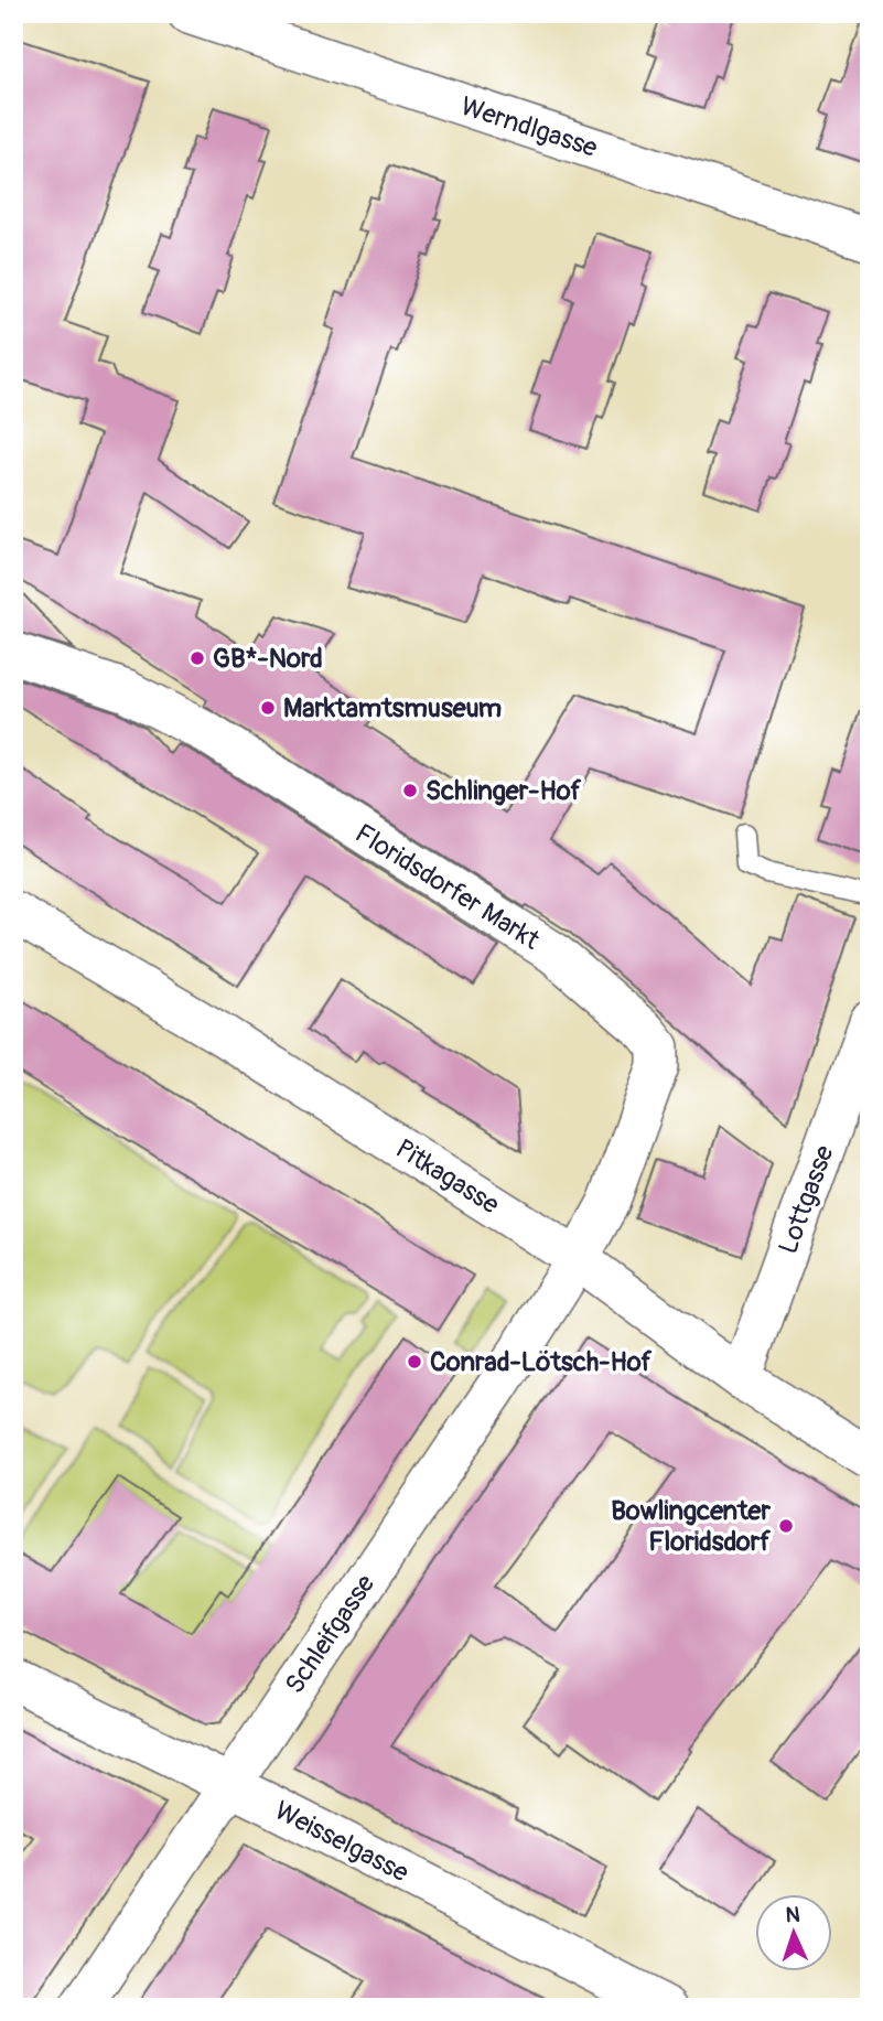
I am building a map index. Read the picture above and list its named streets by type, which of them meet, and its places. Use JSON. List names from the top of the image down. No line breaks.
{"streets":{"street":["Werndlgasse","Floridsdorfer Markt","Pitkagasse","Lottgasse","Schleifgasse","Weisselgasse"]},"crossings":[["Floridsdorfer Markt","Pitkagasse"],["Floridsdorfer Markt","Schleifgasse"],["Pitkagasse","Lottgasse"],["Pitkagasse","Schleifgasse"],["Schleifgasse","Weisselgasse"]],"places":["GB*-Nord","Marktamtsmuseum","Schlinger-Hof","Conrad-Lötsch-Hof","Bowlingcenter Floridsdorf"],"north":"top"}
